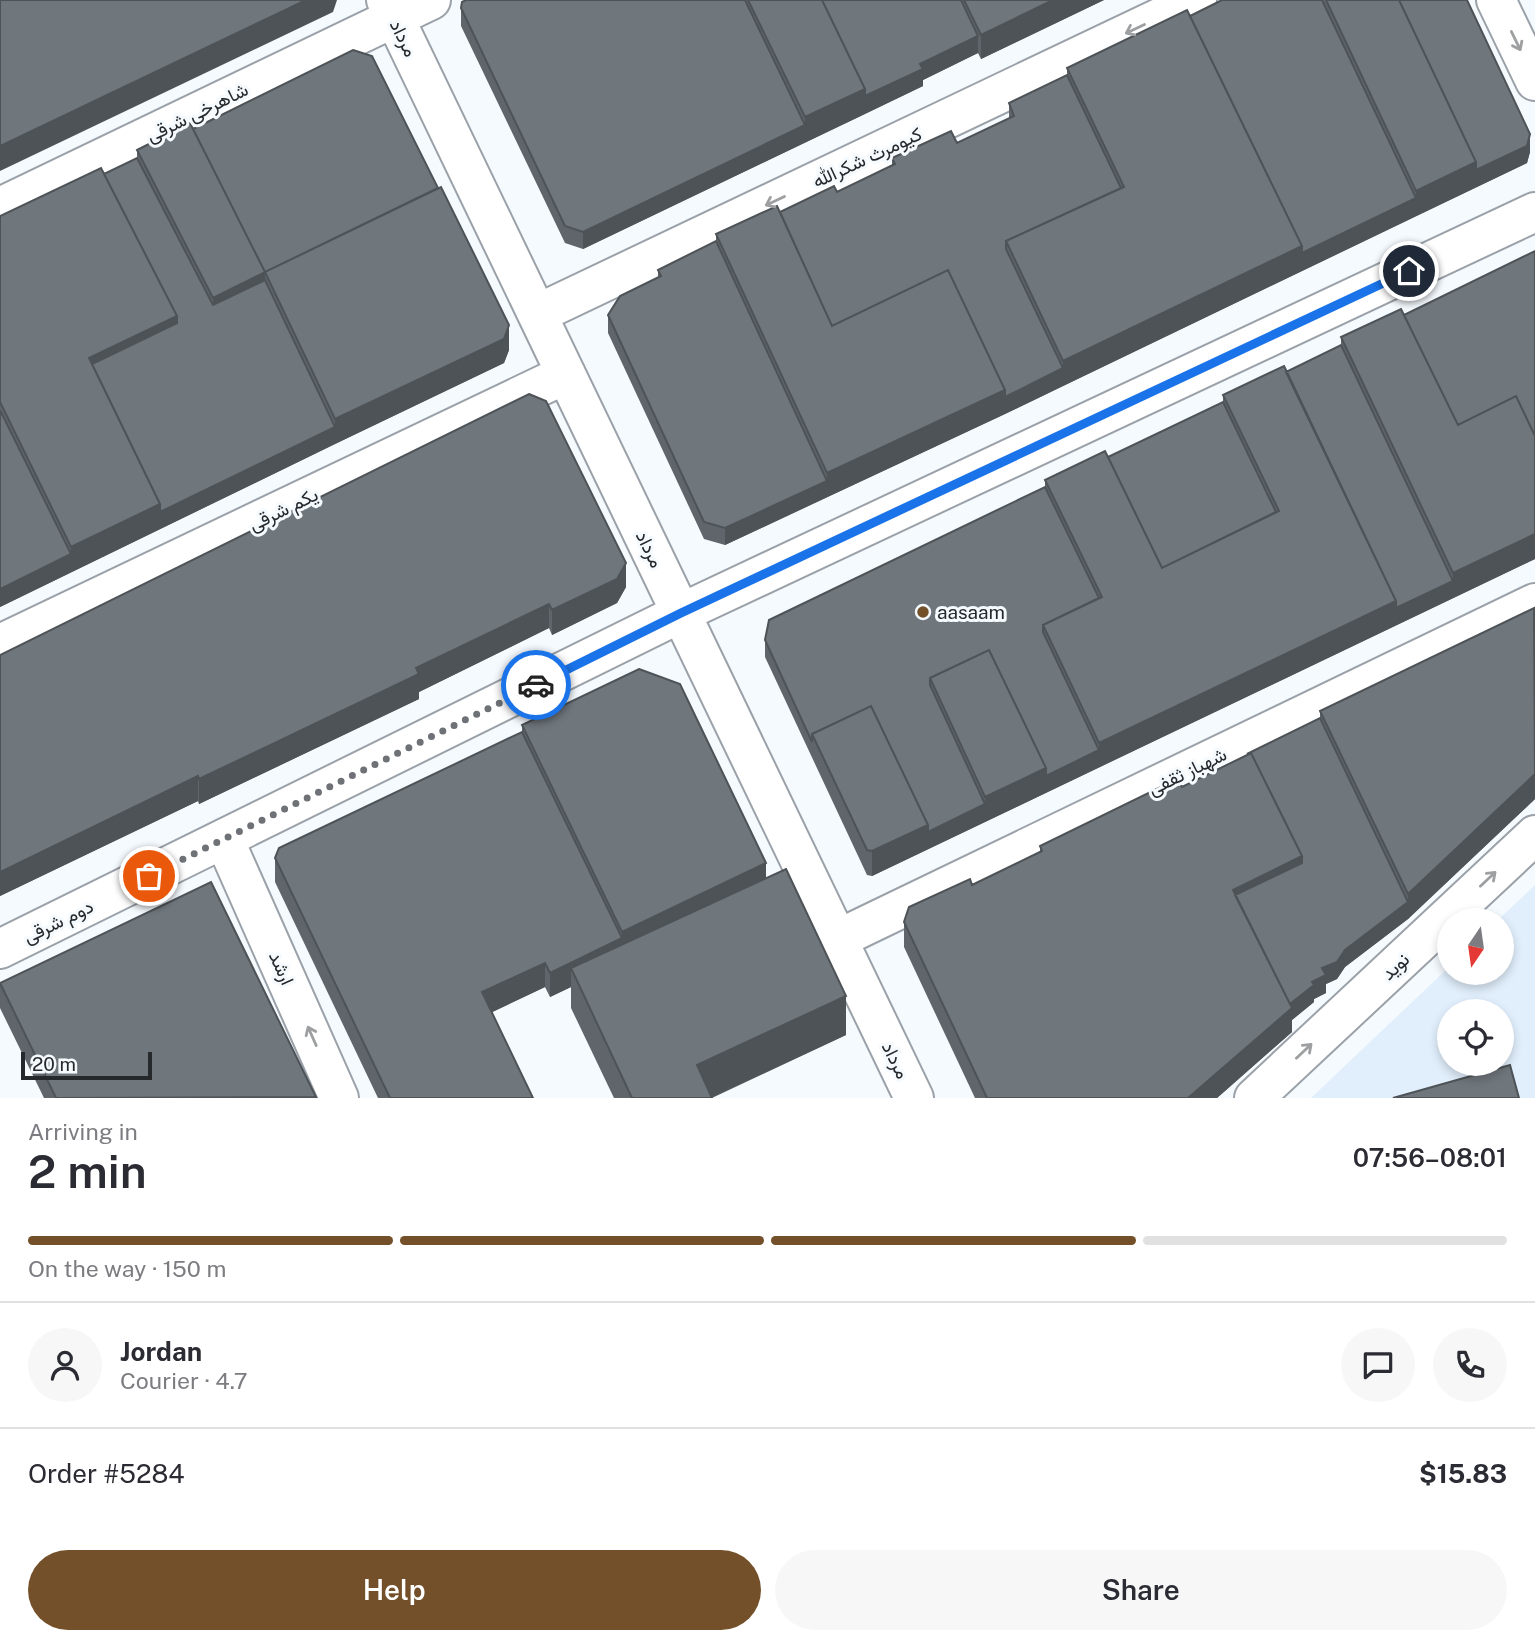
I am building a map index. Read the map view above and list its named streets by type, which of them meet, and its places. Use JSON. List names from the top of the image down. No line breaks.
{"streets":{"street":["مرداد","شاهرخی شرقی","کیومرث شکرالله","یکم شرقی","شهباز ثقفی","دوم شرقی","نوید","ارشد"]},"crossings":[["مرداد","شاهرخی شرقی"],["مرداد","کیومرث شکرالله"],["مرداد","یکم شرقی"],["مرداد","شهباز ثقفی"],["مرداد","دوم شرقی"],["دوم شرقی","ارشد"]],"one_way":["کیومرث شکرالله","نوید","ارشد"],"places":["aasaam"],"scale_bar":"20 m","north":"bottom","page":{"scale":"20 m","heading":["2 min","Arriving in","07:56–08:01"],"panel":["Jordan","Courier · 4.7","Order #5284","$15.83"],"bar":"On the way · 150 m","buttons":["Help","Share"]}}
